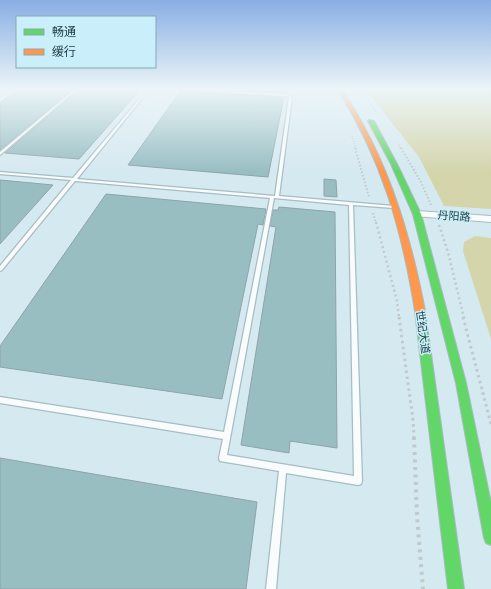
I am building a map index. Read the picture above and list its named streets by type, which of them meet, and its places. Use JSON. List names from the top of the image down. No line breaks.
{"streets":{"street":["丹阳路","世纪大道"]},"crossings":[["丹阳路","世纪大道"]],"legend":["畅通","缓行"]}
